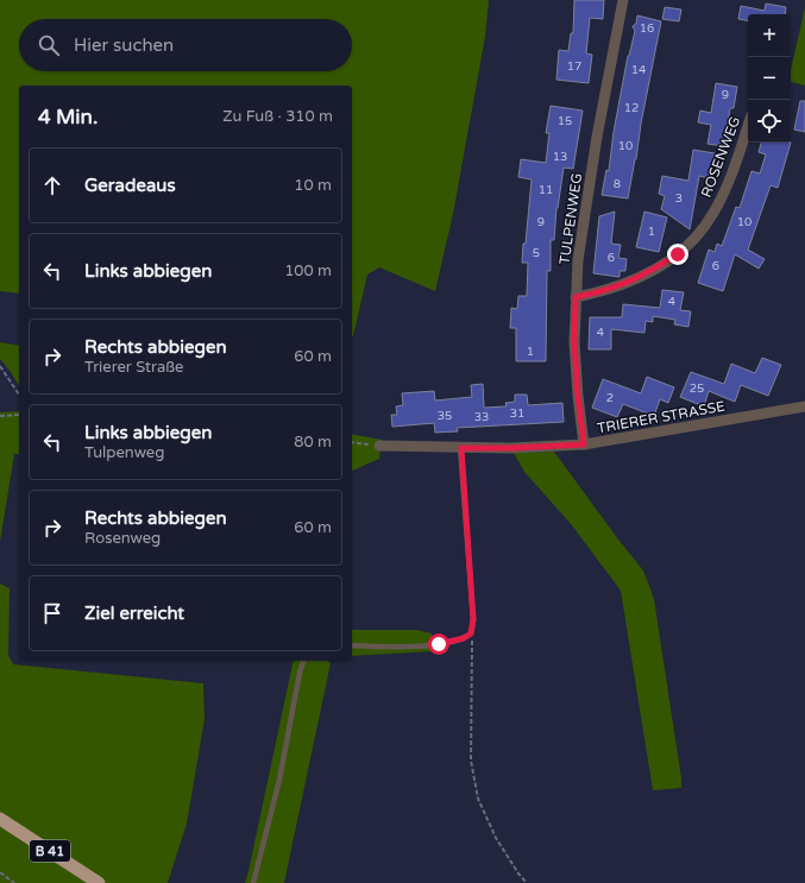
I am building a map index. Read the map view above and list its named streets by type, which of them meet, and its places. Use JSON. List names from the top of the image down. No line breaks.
{"streets":{"highway":["B 41"],"street":["ROSENWEG","TULPENWEG","TRIERER STRASSE"]},"crossings":[["ROSENWEG","TULPENWEG"],["TULPENWEG","TRIERER STRASSE"]],"house_numbers":["16","17","14","9","12","15","10","13","8","11","3","9","10","1","5","6","6","4","4","1","25","2","31","35","33"],"page":{"map_buttons":["+","−"],"search":"Hier suchen","heading":["4 Min.","Zu Fuß · 310 m"],"list":[["Geradeaus","10 m"],["Links abbiegen","100 m"],["Rechts abbiegen","Trierer Straße","60 m"],["Links abbiegen","Tulpenweg","80 m"],["Rechts abbiegen","Rosenweg","60 m"],"Ziel erreicht"]}}
